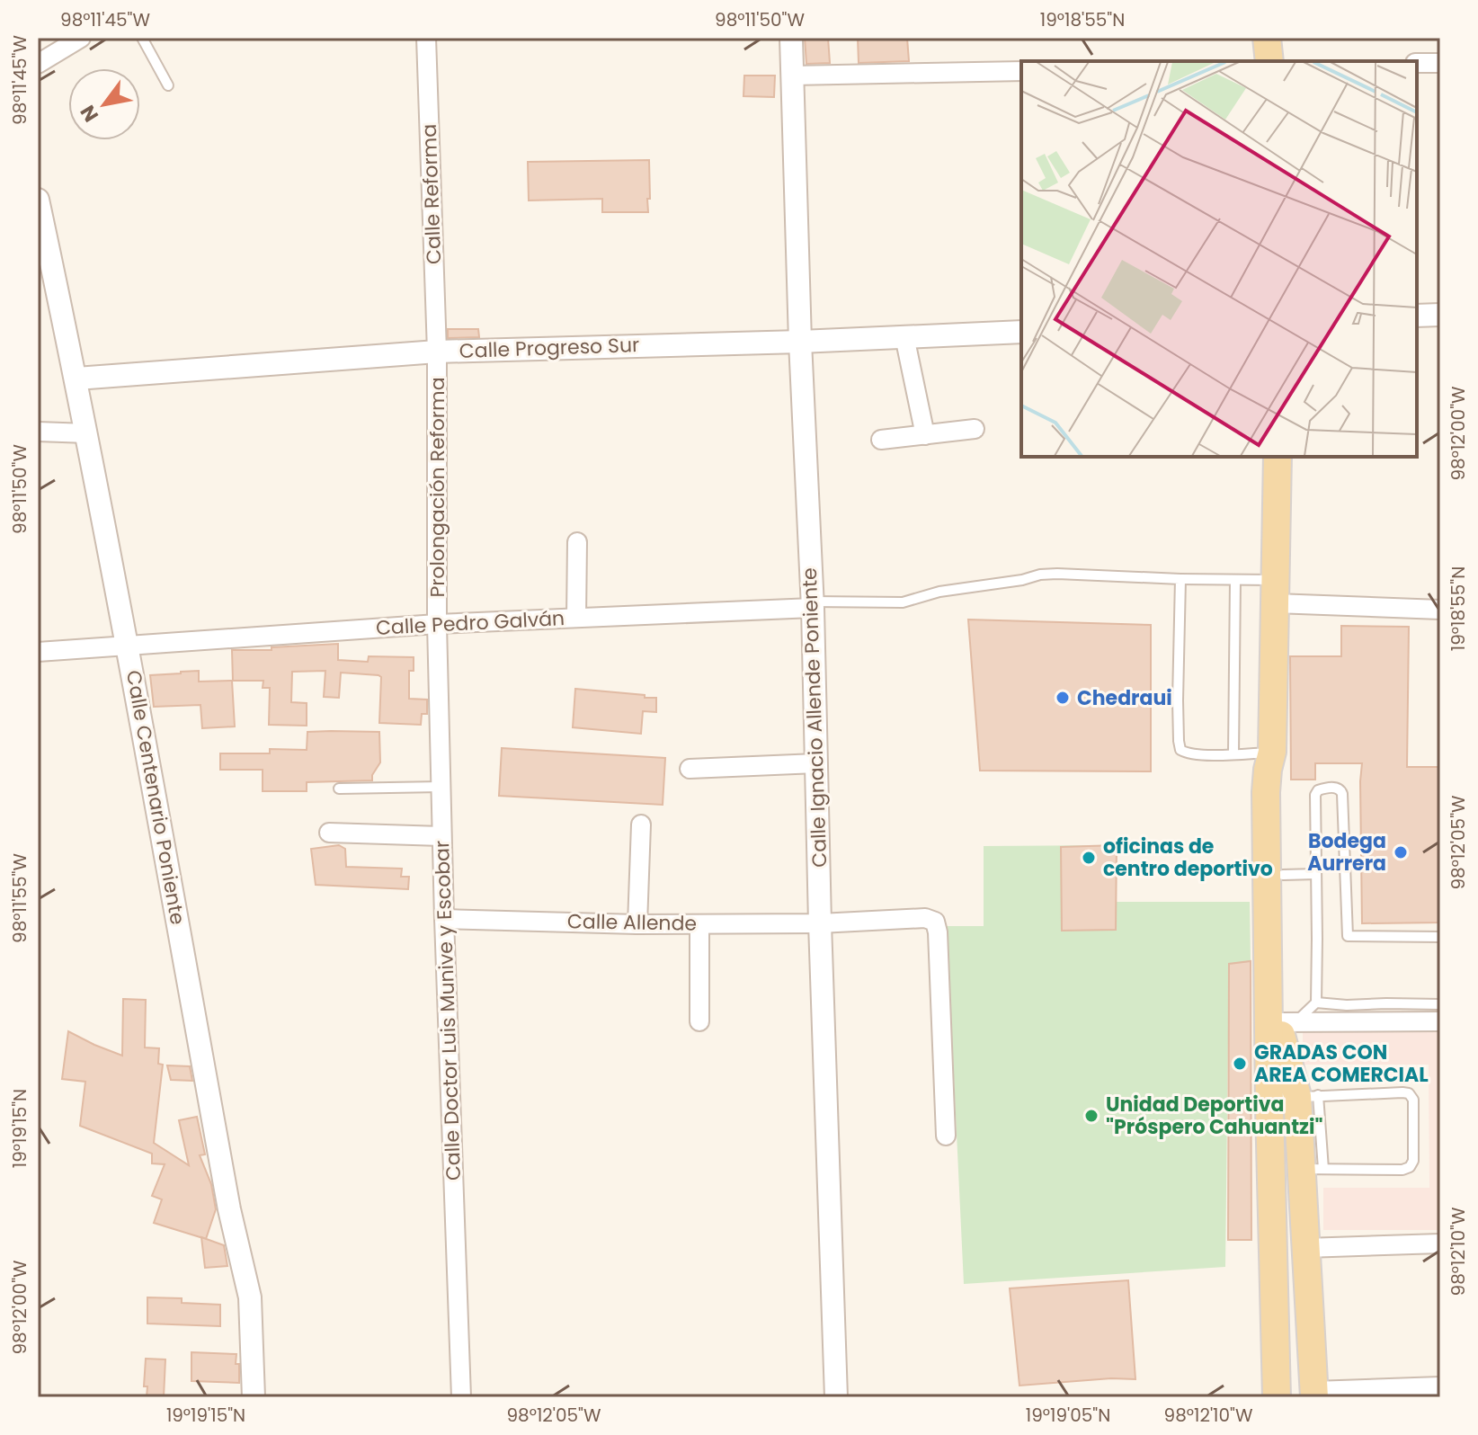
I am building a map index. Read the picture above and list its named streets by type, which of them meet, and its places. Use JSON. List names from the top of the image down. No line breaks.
{"streets":{"street":["Calle Reforma","Calle Progreso Sur","Prolongación Reforma","Calle Pedro Galván","Calle Ignacio Allende Poniente","Calle Centenario Poniente","Calle Allende","Calle Doctor Luis Munive y Escobar"]},"crossings":[["Calle Reforma","Calle Progreso Sur"],["Calle Reforma","Prolongación Reforma"],["Calle Progreso Sur","Prolongación Reforma"],["Calle Progreso Sur","Calle Ignacio Allende Poniente"],["Calle Progreso Sur","Calle Centenario Poniente"],["Prolongación Reforma","Calle Pedro Galván"],["Prolongación Reforma","Calle Doctor Luis Munive y Escobar"],["Calle Pedro Galván","Calle Ignacio Allende Poniente"],["Calle Pedro Galván","Calle Centenario Poniente"],["Calle Pedro Galván","Calle Doctor Luis Munive y Escobar"],["Calle Ignacio Allende Poniente","Calle Allende"],["Calle Allende","Calle Doctor Luis Munive y Escobar"]],"places":["Chedraui","Bodega Aurrera","oficinas de centro deportivo","GRADAS CON AREA COMERCIAL","Unidad Deportiva \"Próspero Cahuantzi\""],"north":"bottom left","coordinates":["98°11'45\"W","98°11'50\"W","19°18'55\"N","98°12'00\"W","98°12'05\"W","98°11'55\"W","19°19'15\"N","98°12'10\"W","19°19'05\"N"]}
